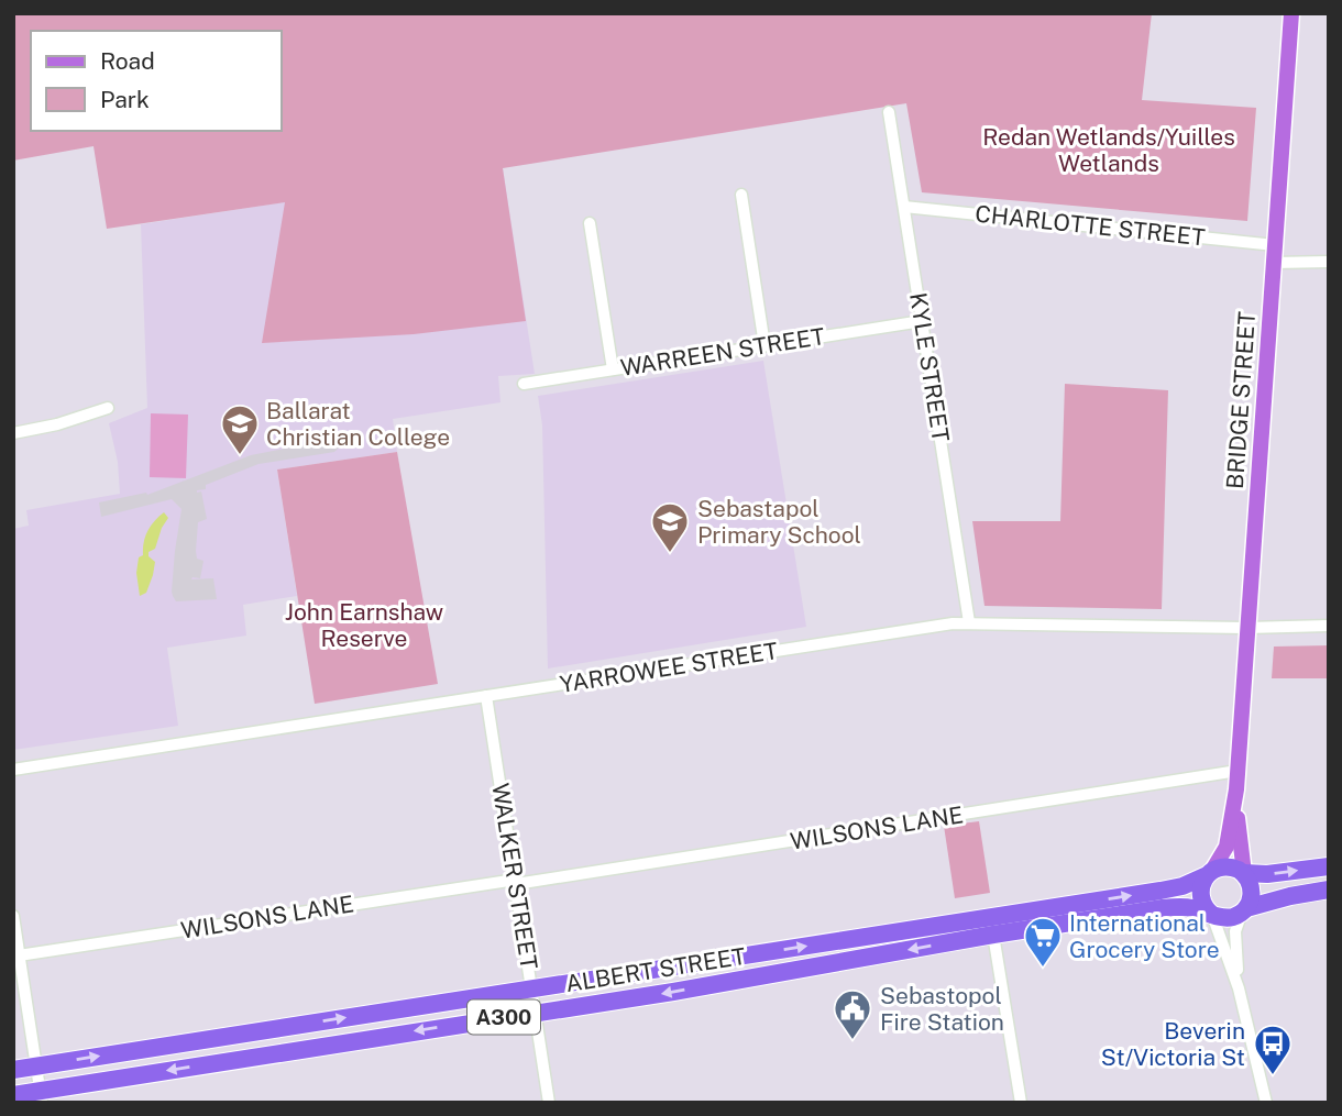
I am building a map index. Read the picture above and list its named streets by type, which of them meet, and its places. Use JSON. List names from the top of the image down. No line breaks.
{"streets":{"highway":["ALBERT STREET","A300"],"main road":["BRIDGE STREET"],"street":["CHARLOTTE STREET","WARREEN STREET","KYLE STREET","YARROWEE STREET","WILSONS LANE","WALKER STREET"]},"crossings":[["CHARLOTTE STREET","KYLE STREET"],["CHARLOTTE STREET","BRIDGE STREET"],["WARREEN STREET","KYLE STREET"],["KYLE STREET","YARROWEE STREET"],["BRIDGE STREET","YARROWEE STREET"],["BRIDGE STREET","WILSONS LANE"],["YARROWEE STREET","WALKER STREET"],["WILSONS LANE","WALKER STREET"],["WALKER STREET","ALBERT STREET"]],"parks":["Redan Wetlands/Yuilles Wetlands","John Earnshaw Reserve"],"places":{"school or university":["Ballarat Christian College","Sebastapol Primary School"],"supermarket":["International Grocery Store"],"public building":["Sebastopol Fire Station"],"bus stop":["Beverin St/Victoria St"]},"legend":["Road","Park"]}
